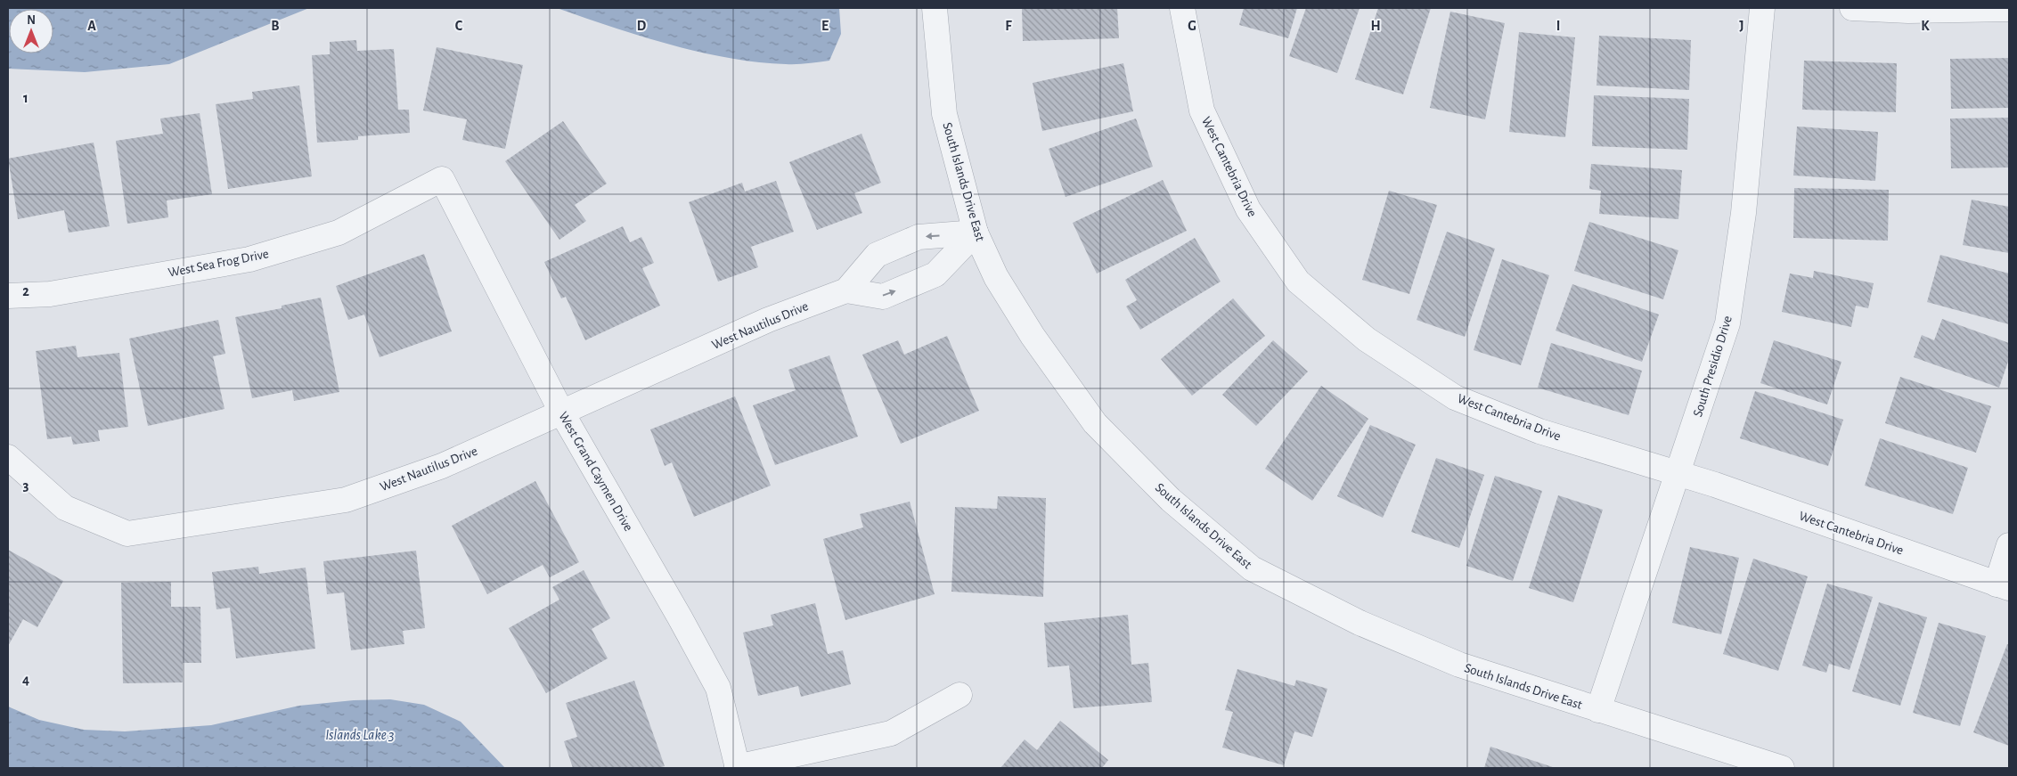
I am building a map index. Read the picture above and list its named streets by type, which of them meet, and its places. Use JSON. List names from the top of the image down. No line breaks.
{"streets":{"street":["West Cantebria Drive","South Islands Drive East","West Sea Frog Drive","West Nautilus Drive","South Presidio Drive","West Grand Caymen Drive"]},"crossings":[["West Cantebria Drive","South Presidio Drive"],["South Islands Drive East","West Nautilus Drive"],["South Islands Drive East","South Presidio Drive"],["West Sea Frog Drive","West Grand Caymen Drive"],["West Nautilus Drive","West Grand Caymen Drive"]],"water":["Islands Lake 3"],"north":"top","grid":{"columns":["A","B","C","D","E","F","G","H","I","J","K"],"rows":["1","2","3","4"]}}
